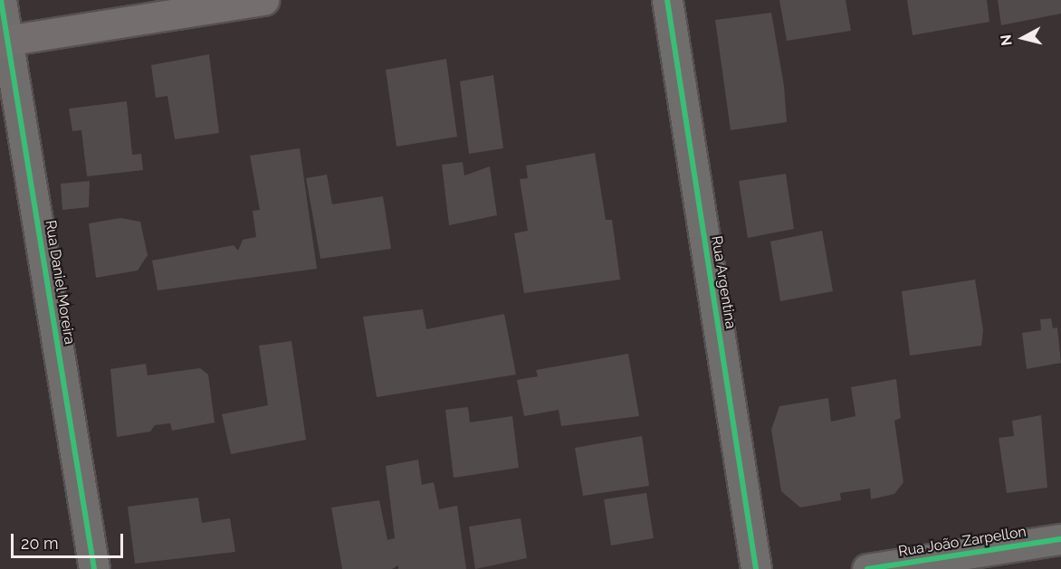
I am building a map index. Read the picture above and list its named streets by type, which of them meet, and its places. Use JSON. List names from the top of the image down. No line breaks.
{"streets":{"street":["Rua Daniel Moreira","Rua Argentina","Rua João Zarpellon"]},"scale_bar":"20 m","north":"left"}
